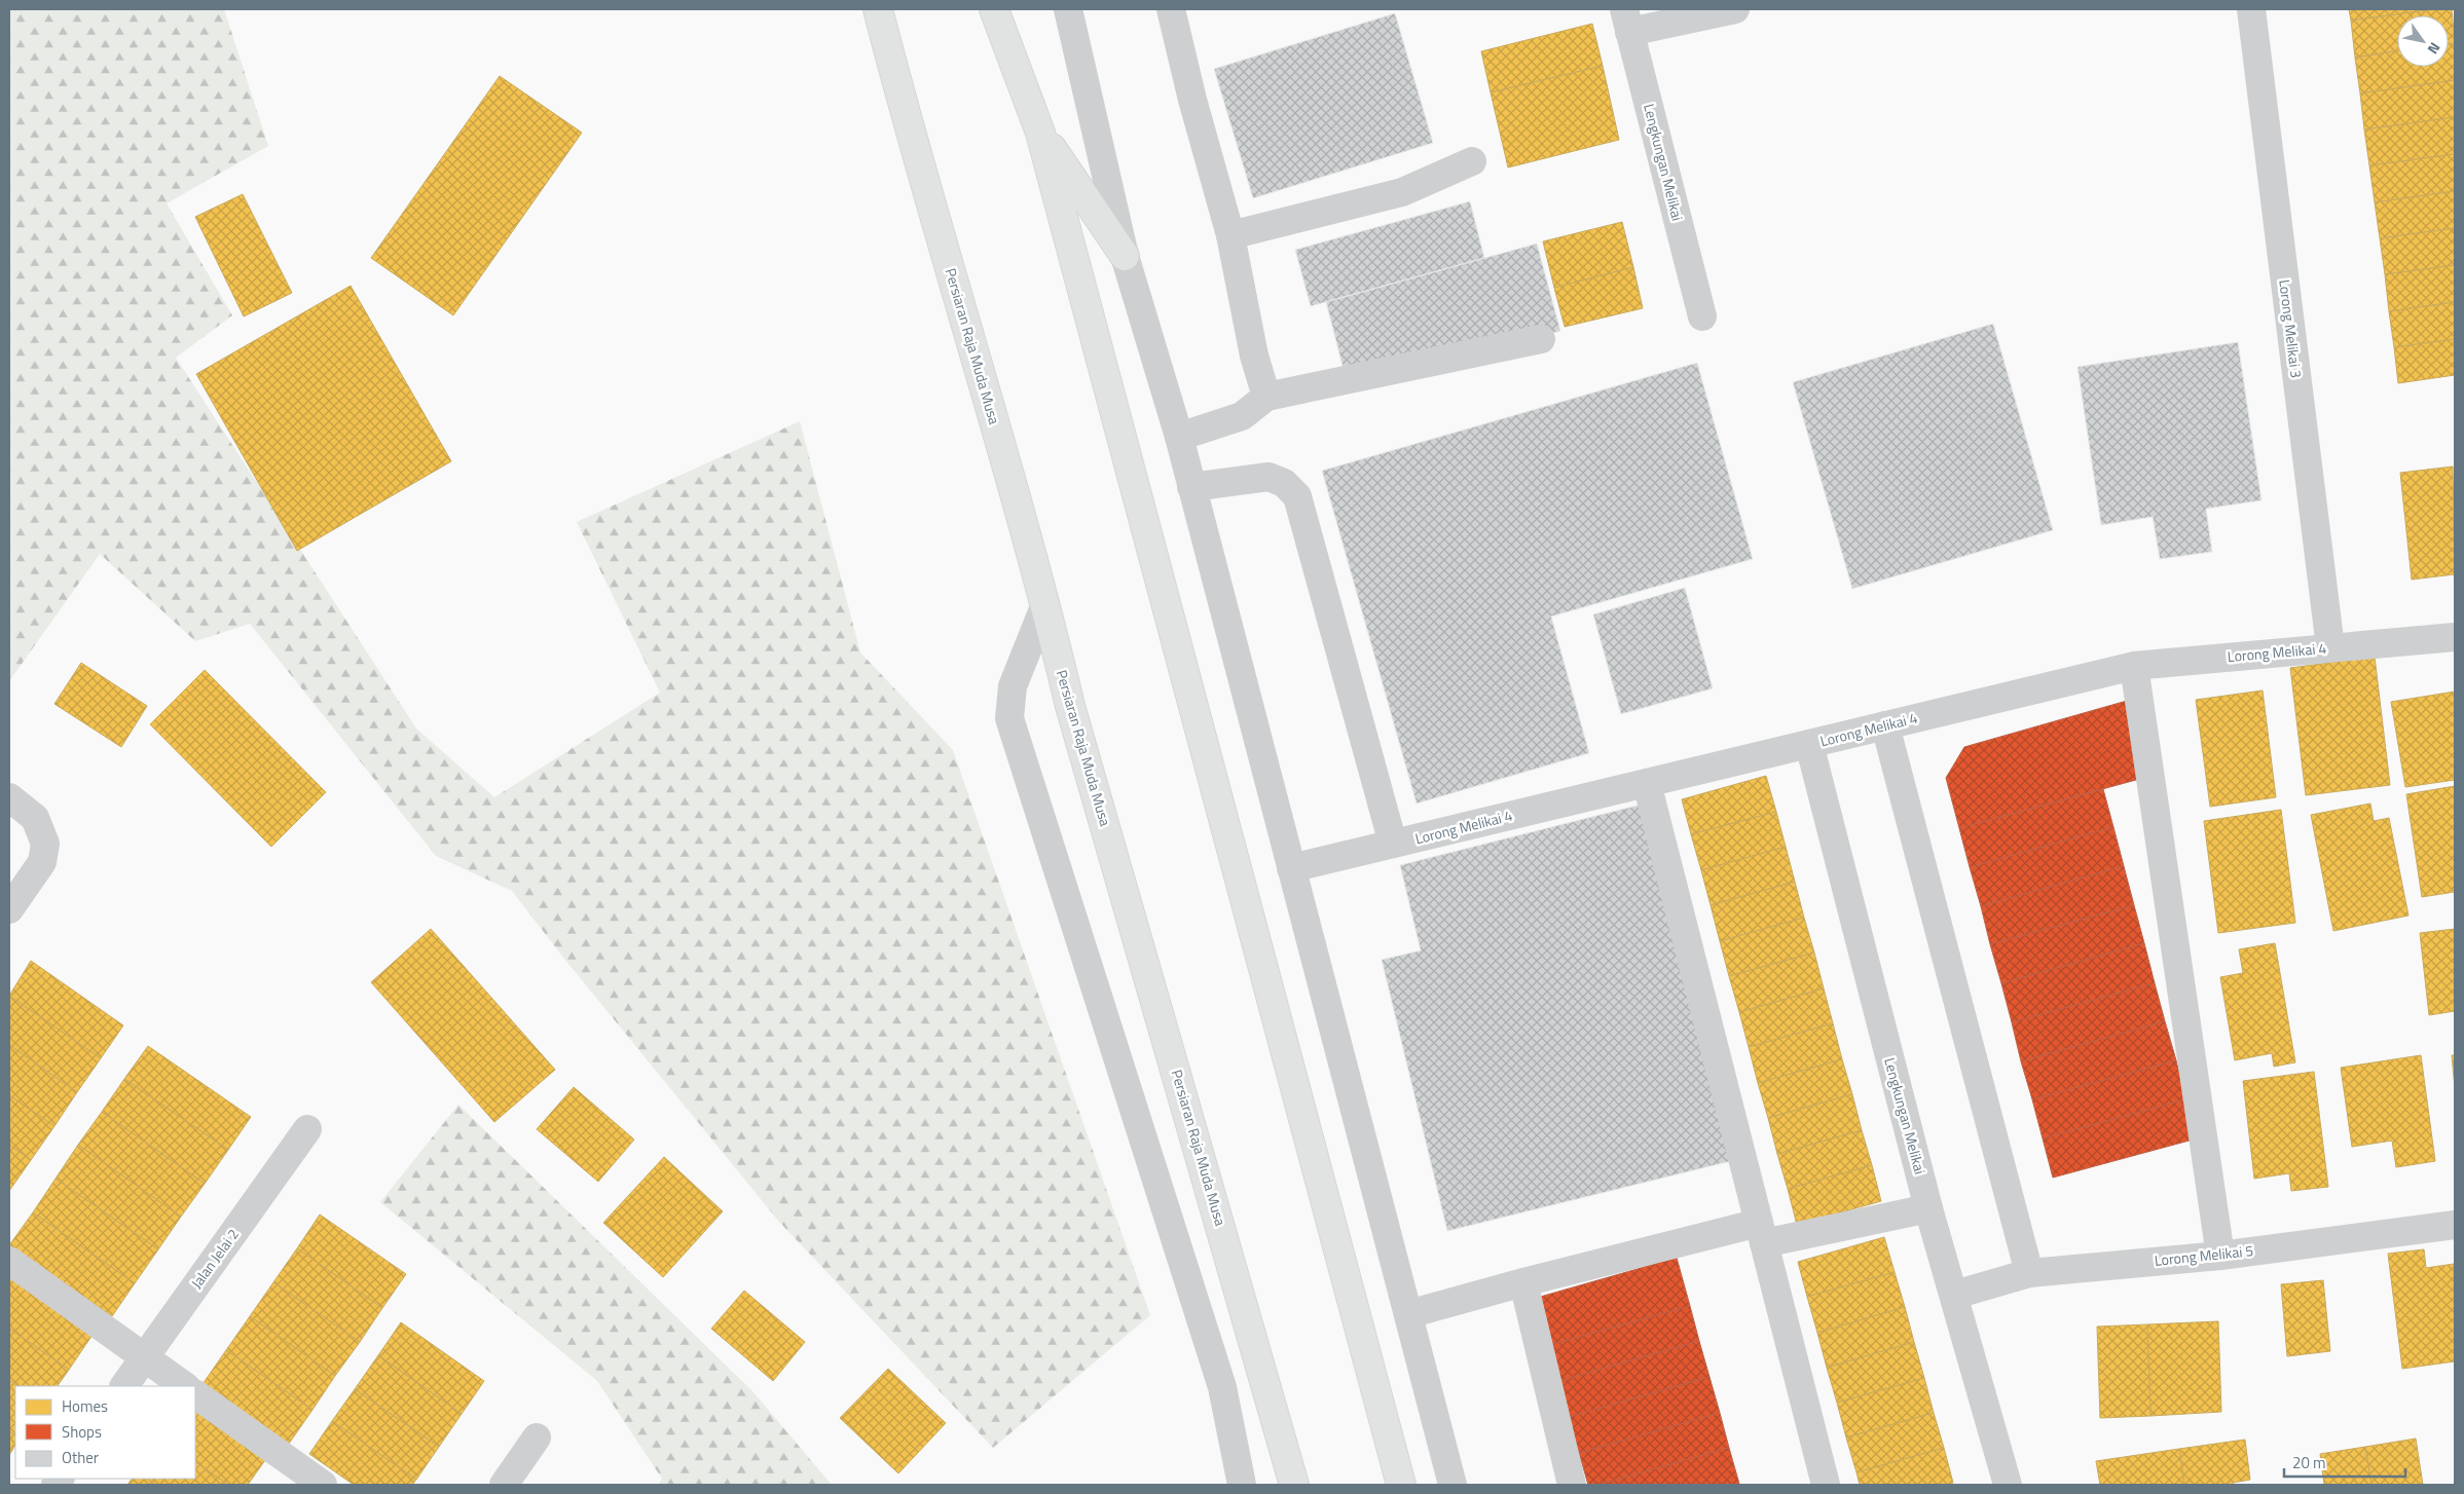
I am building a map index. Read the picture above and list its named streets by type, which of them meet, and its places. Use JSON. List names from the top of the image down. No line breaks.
{"streets":{"main road":["Persiaran Raja Muda Musa"],"street":["Lengkungan Melikai","Lorong Melikai 3","Lorong Melikai 4","Lorong Melikai 5","Jalan Jelai 2"]},"crossings":[["Lengkungan Melikai","Lorong Melikai 4"],["Lengkungan Melikai","Lorong Melikai 5"],["Lorong Melikai 3","Lorong Melikai 4"]],"legend":["Homes","Shops","Other"],"scale_bar":"20 m","north":"bottom right"}
